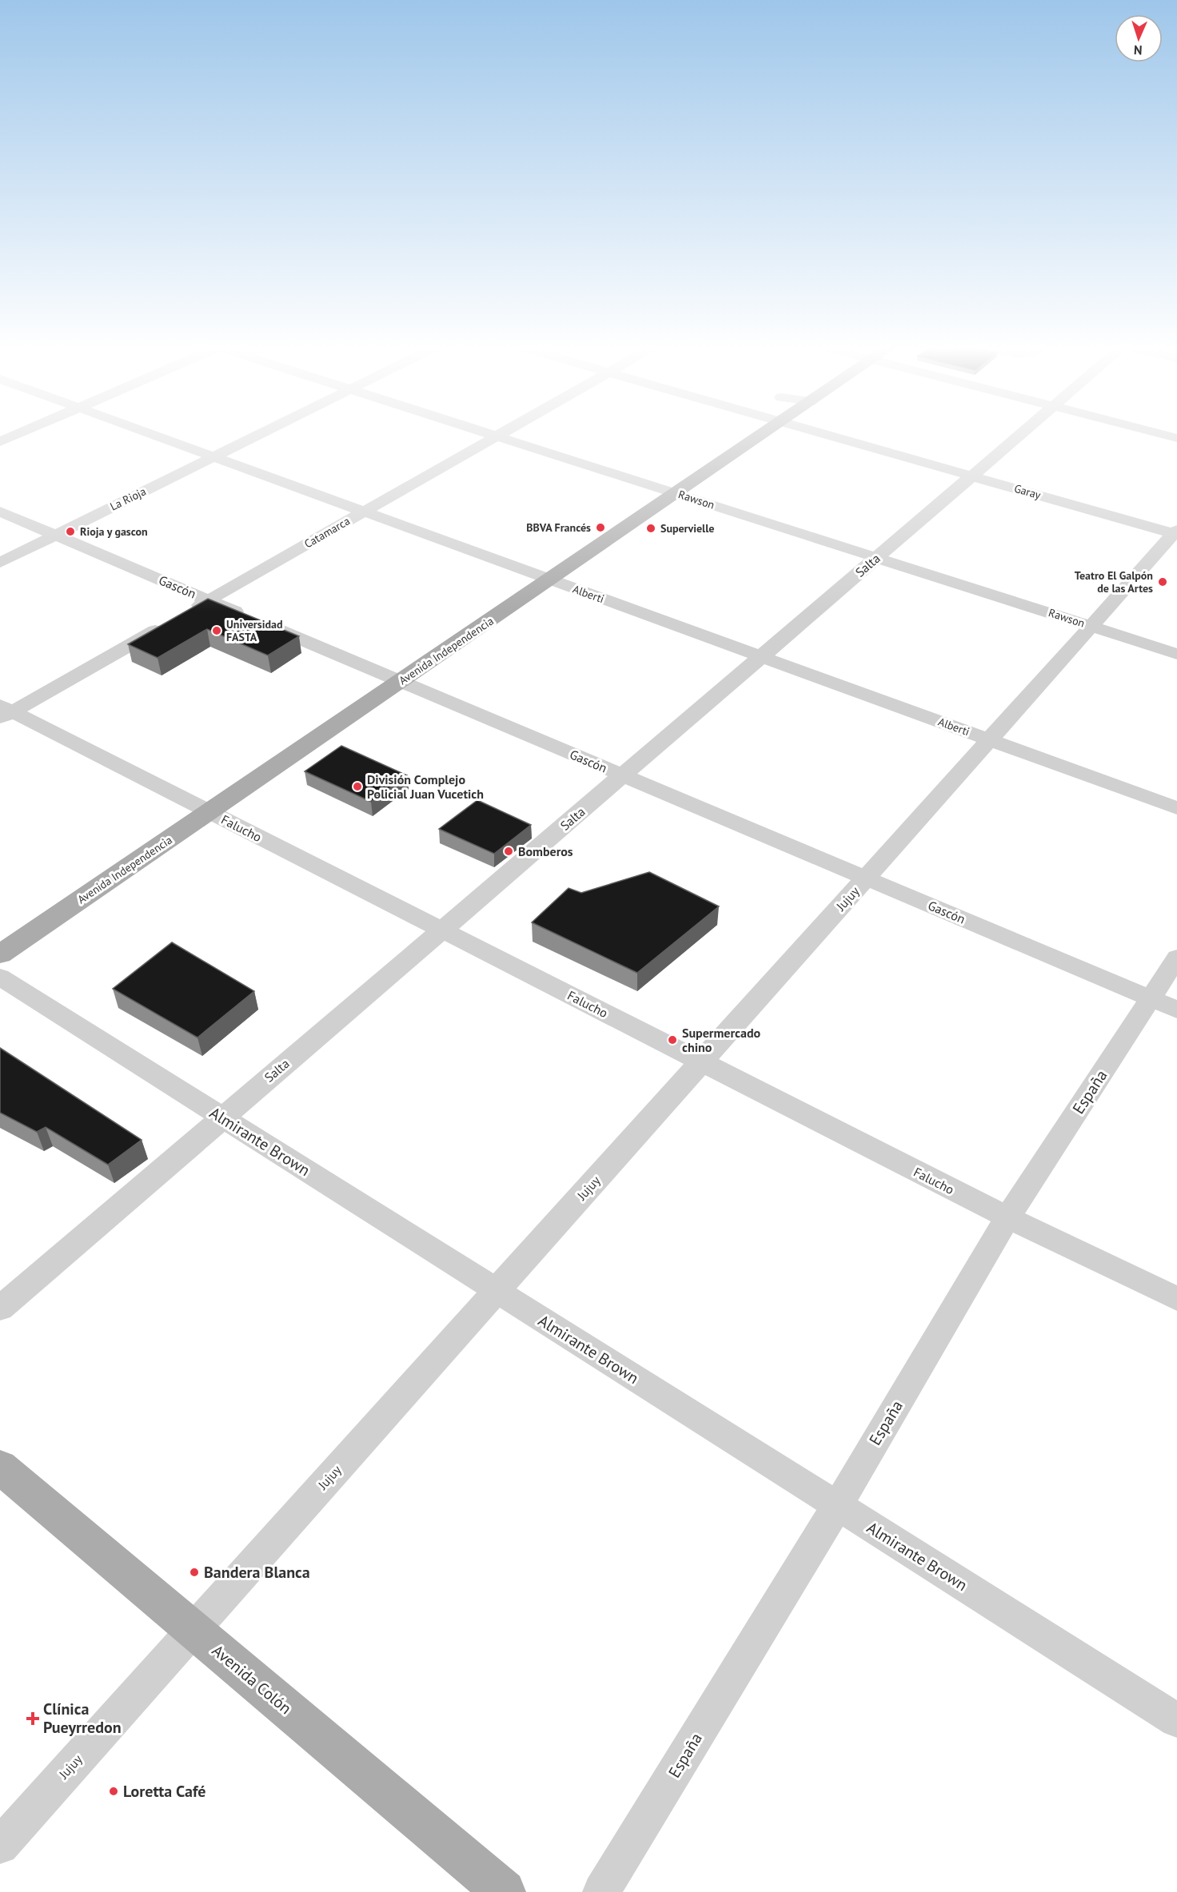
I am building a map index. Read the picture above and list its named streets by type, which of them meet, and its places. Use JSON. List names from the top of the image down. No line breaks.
{"streets":{"main road":["Avenida Independencia","Avenida Colón"],"street":["Garay","La Rioja","Rawson","Catamarca","Salta","Gascón","Alberti","Falucho","Jujuy","España","Almirante Brown"]},"crossings":[["Garay","Salta"],["Garay","Jujuy"],["La Rioja","Gascón"],["La Rioja","Alberti"],["Rawson","Catamarca"],["Rawson","Salta"],["Rawson","Avenida Independencia"],["Rawson","Jujuy"],["Catamarca","Gascón"],["Catamarca","Alberti"],["Salta","Gascón"],["Salta","Alberti"],["Salta","Falucho"],["Salta","Almirante Brown"],["Gascón","Avenida Independencia"],["Gascón","Jujuy"],["Gascón","España"],["Alberti","Avenida Independencia"],["Alberti","Jujuy"],["Avenida Independencia","Falucho"],["Falucho","Jujuy"],["Falucho","España"],["Jujuy","Almirante Brown"],["Jujuy","Avenida Colón"],["España","Almirante Brown"]],"places":{"other":["BBVA Francés","Supervielle","Rioja y gascon","Teatro El Galpón de las Artes","Universidad FASTA","División Complejo Policial Juan Vucetich","Bomberos","Supermercado chino","Bandera Blanca","Loretta Café"],"health":["Clínica Pueyrredon"]},"north":"bottom"}
